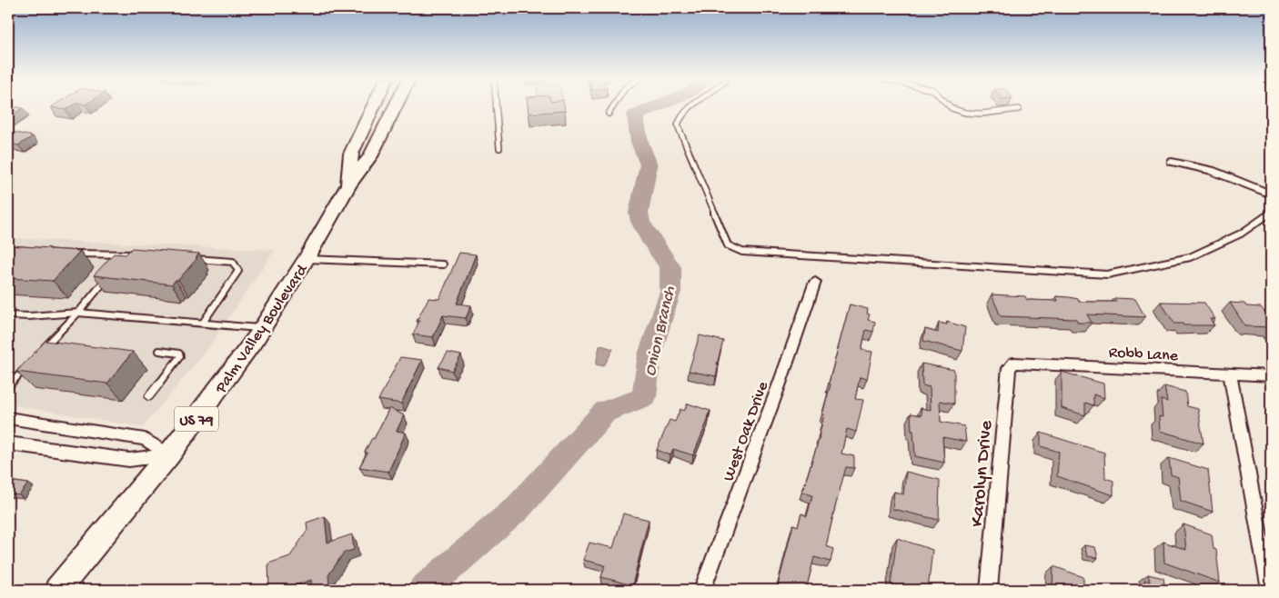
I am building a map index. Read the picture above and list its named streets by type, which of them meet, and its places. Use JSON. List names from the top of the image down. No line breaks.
{"streets":{"highway":["Palm Valley Boulevard","US 79"],"street":["Robb Lane","West Oak Drive","Karolyn Drive"]},"crossings":[["Robb Lane","Karolyn Drive"]],"water":["Onion Branch"]}
